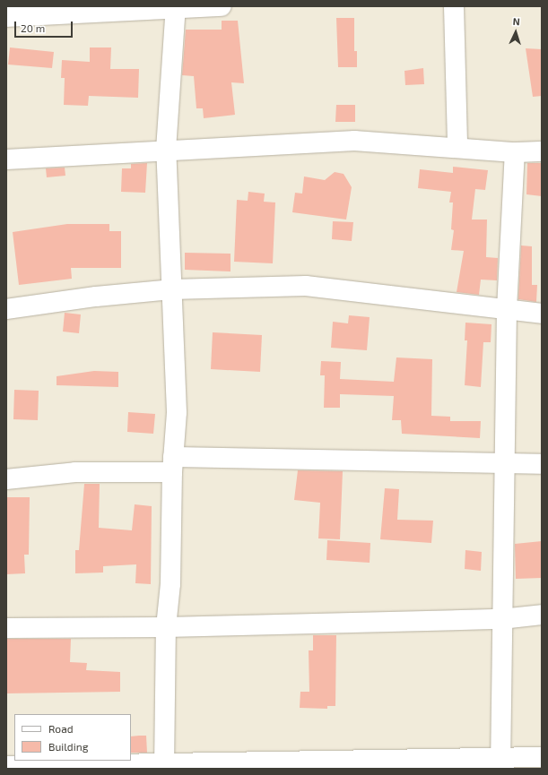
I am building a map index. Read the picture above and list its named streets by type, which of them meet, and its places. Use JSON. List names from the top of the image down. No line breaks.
{"legend":["Road","Building"],"scale_bar":"20 m","north":"top"}
